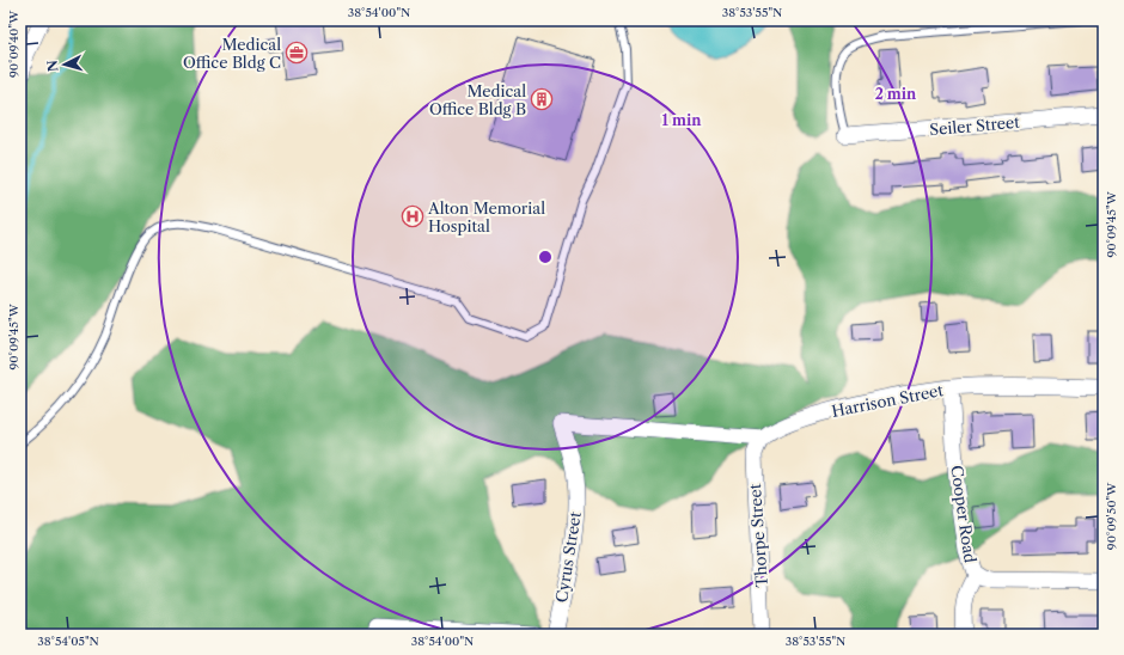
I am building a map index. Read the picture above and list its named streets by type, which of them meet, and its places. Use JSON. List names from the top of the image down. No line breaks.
{"streets":{"street":["Seiler Street","Harrison Street","Cooper Road","Thorpe Street","Cyrus Street"]},"crossings":[["Harrison Street","Cooper Road"],["Harrison Street","Thorpe Street"],["Harrison Street","Cyrus Street"],["Thorpe Street","Cyrus Street"]],"places":{"office":["Medical Office Bldg C"],"building":["Medical Office Bldg B"],"hospital":["Alton Memorial Hospital"]},"north":"left","coordinates":["38°54'00\"N","38°53'55\"N","90°09'40\"W","90°09'45\"W","90°09'50\"W","38°54'05\"N"],"rings":["2 min","1 min"]}
